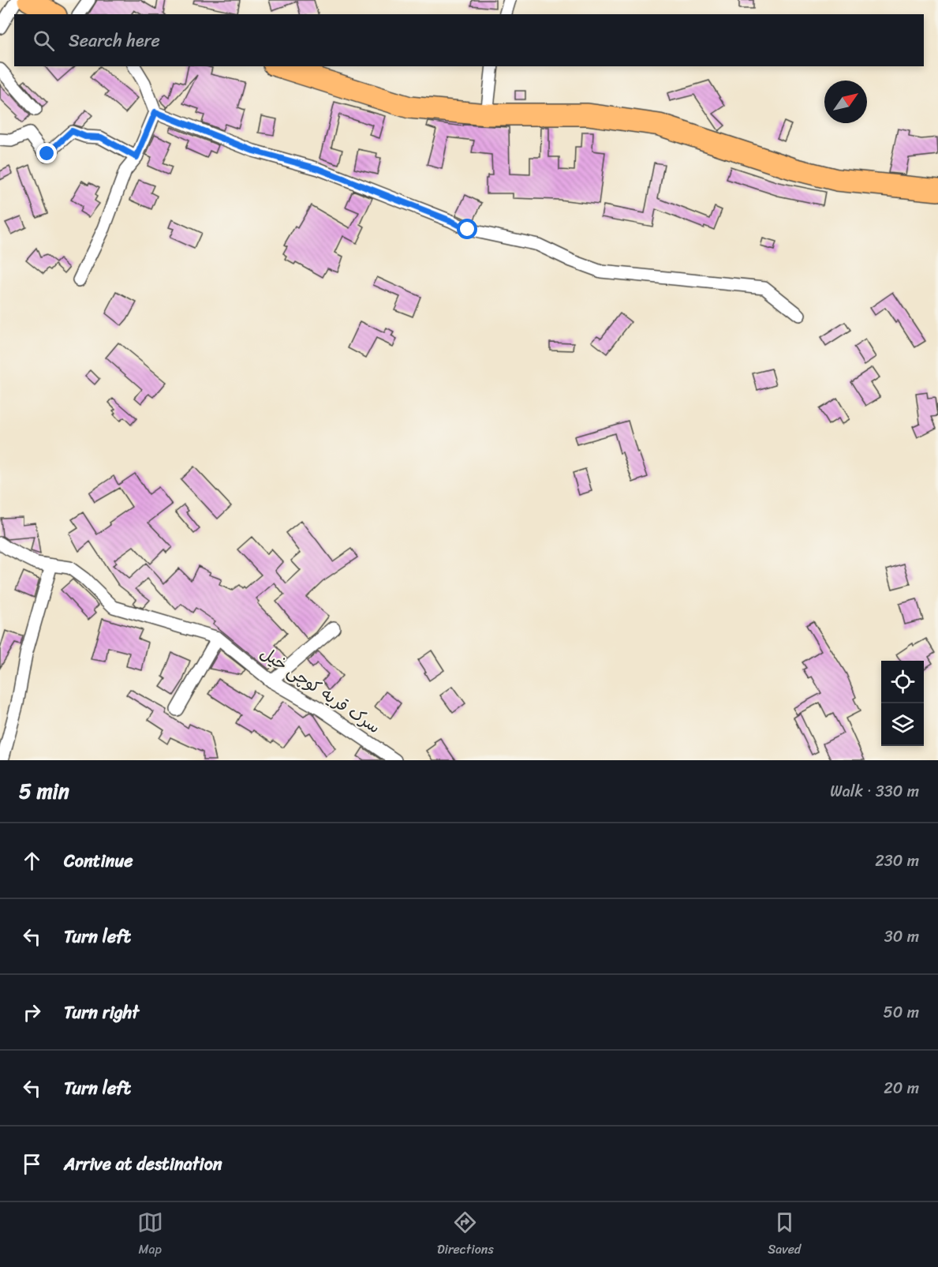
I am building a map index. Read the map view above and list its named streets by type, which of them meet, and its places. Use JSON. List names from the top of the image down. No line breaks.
{"streets":{"street":["سرک قریه کوچی خیل"]},"north":"top right","page":{"search":"Search here","heading":["5 min","Walk · 330 m"],"list":[["Continue","230 m"],["Turn left","30 m"],["Turn right","50 m"],["Turn left","20 m"],"Arrive at destination"],"nav":["Map","Directions","Saved"]}}
